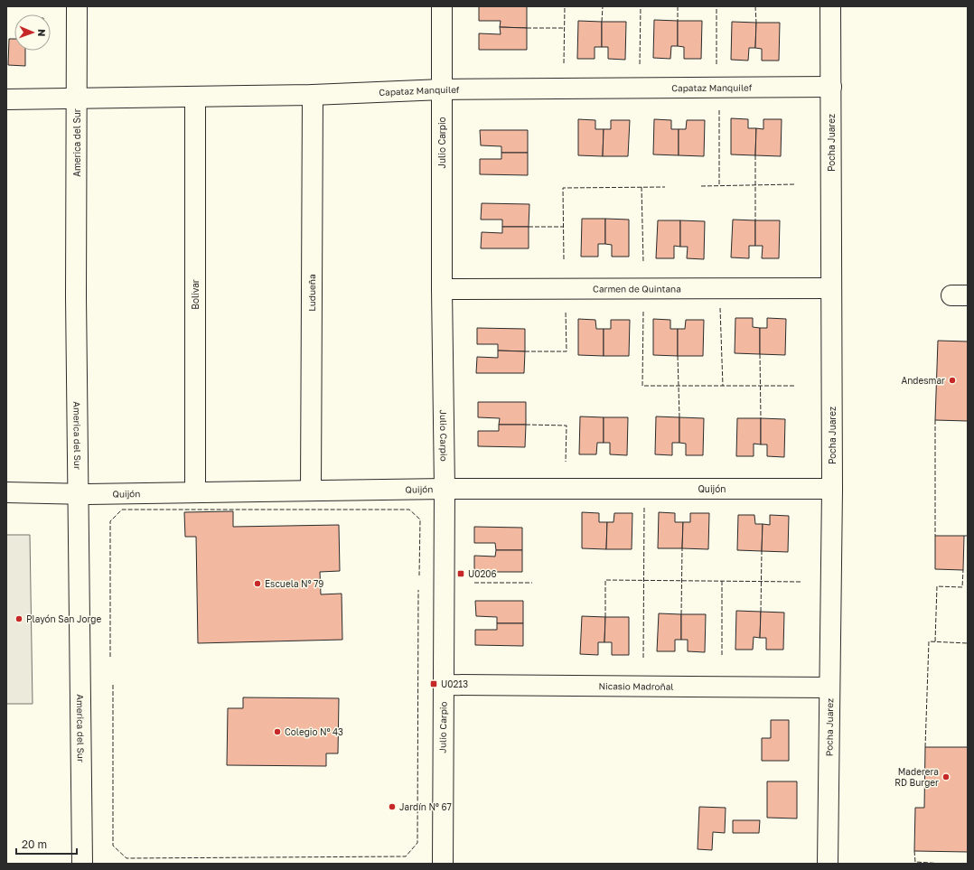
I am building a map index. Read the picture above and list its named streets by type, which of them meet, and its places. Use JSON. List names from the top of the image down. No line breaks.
{"streets":{"street":["Capataz Manquilef","America del Sur","Julio Carpio","Pocha Juarez","Carmen de Quintana","Ludueña","Bolivar","Quijón","Nicasio Madroñal"]},"crossings":[["Capataz Manquilef","America del Sur"],["Capataz Manquilef","Julio Carpio"],["Capataz Manquilef","Pocha Juarez"],["Capataz Manquilef","Ludueña"],["Capataz Manquilef","Bolivar"],["America del Sur","Quijón"],["Julio Carpio","Carmen de Quintana"],["Julio Carpio","Quijón"],["Julio Carpio","Nicasio Madroñal"],["Pocha Juarez","Carmen de Quintana"],["Pocha Juarez","Quijón"],["Pocha Juarez","Nicasio Madroñal"],["Ludueña","Quijón"],["Bolivar","Quijón"]],"places":{"other":["Andesmar","Escuela N° 79","Playón San Jorge","Colegio Nº 43","Maderera RD Burger","Jardín Nº 67"],"transit":["U0206","U0213"]},"scale_bar":"20 m","north":"right"}
